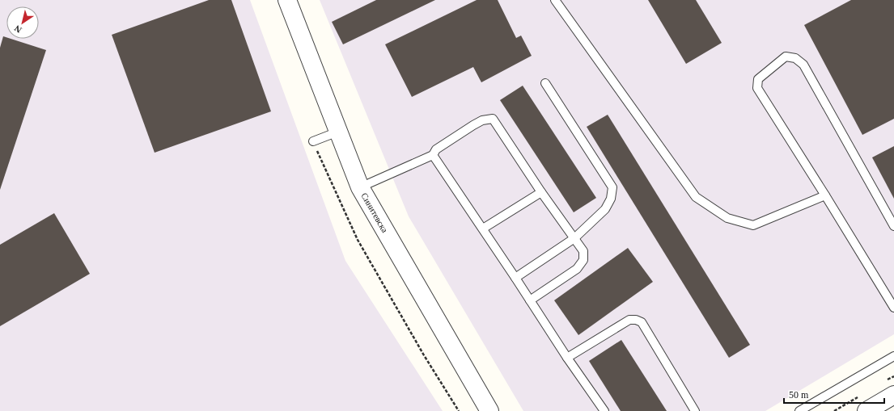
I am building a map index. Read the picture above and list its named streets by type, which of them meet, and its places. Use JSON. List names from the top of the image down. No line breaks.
{"streets":{"street":["Синитевска"]},"scale_bar":"50 m","north":"bottom left"}
